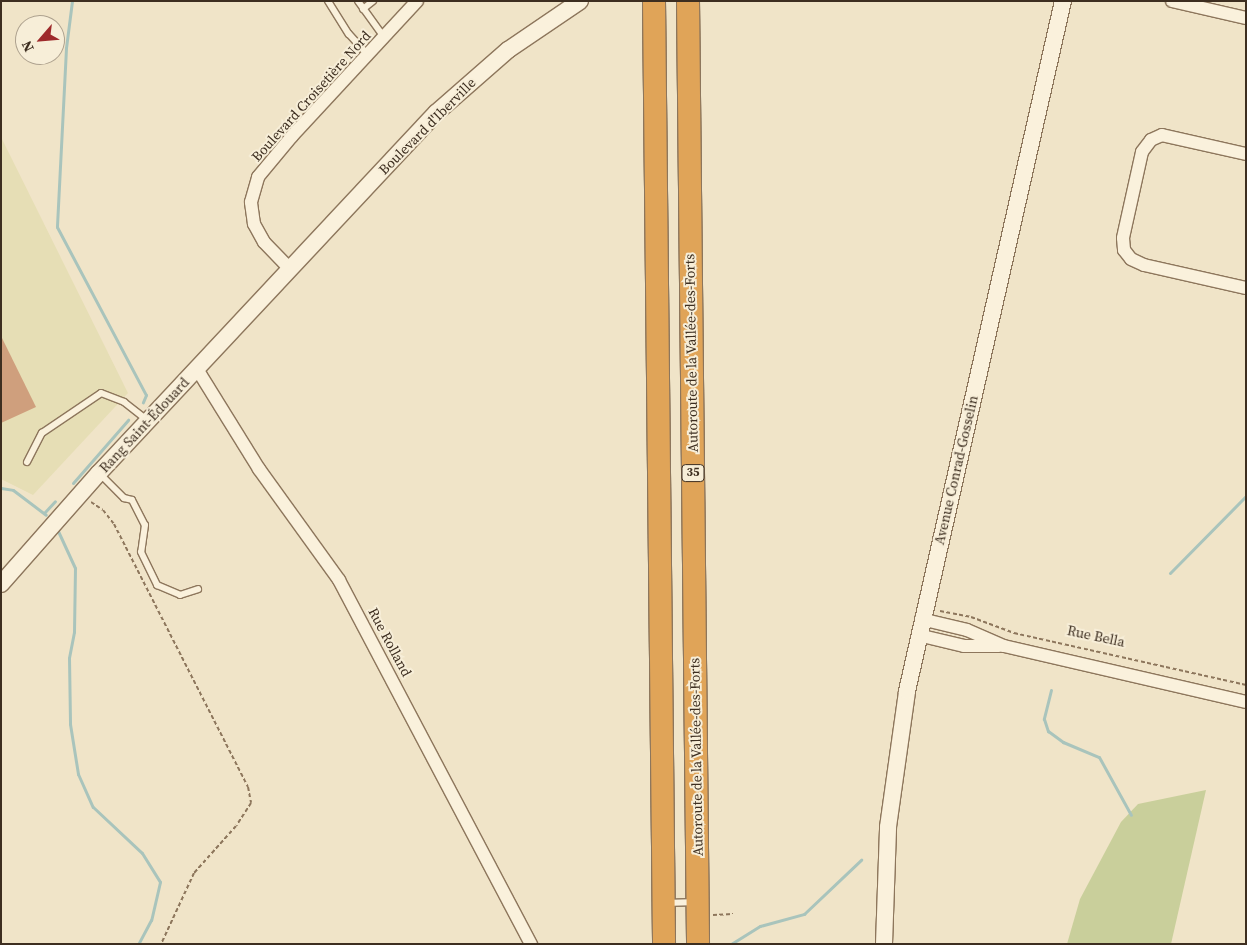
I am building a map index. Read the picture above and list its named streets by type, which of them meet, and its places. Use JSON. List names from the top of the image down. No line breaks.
{"streets":{"highway":["Autoroute de la Vallée-des-Forts","35"],"street":["Boulevard Croisetière Nord","Boulevard d'Iberville","Rang Saint-Édouard","Avenue Conrad-Gosselin","Rue Rolland"],"path":["Rue Bella"]},"crossings":[["Boulevard Croisetière Nord","Boulevard d'Iberville"],["Boulevard Croisetière Nord","Rang Saint-Édouard"],["Boulevard d'Iberville","Rang Saint-Édouard"],["Rang Saint-Édouard","Rue Rolland"]],"north":"bottom left"}
